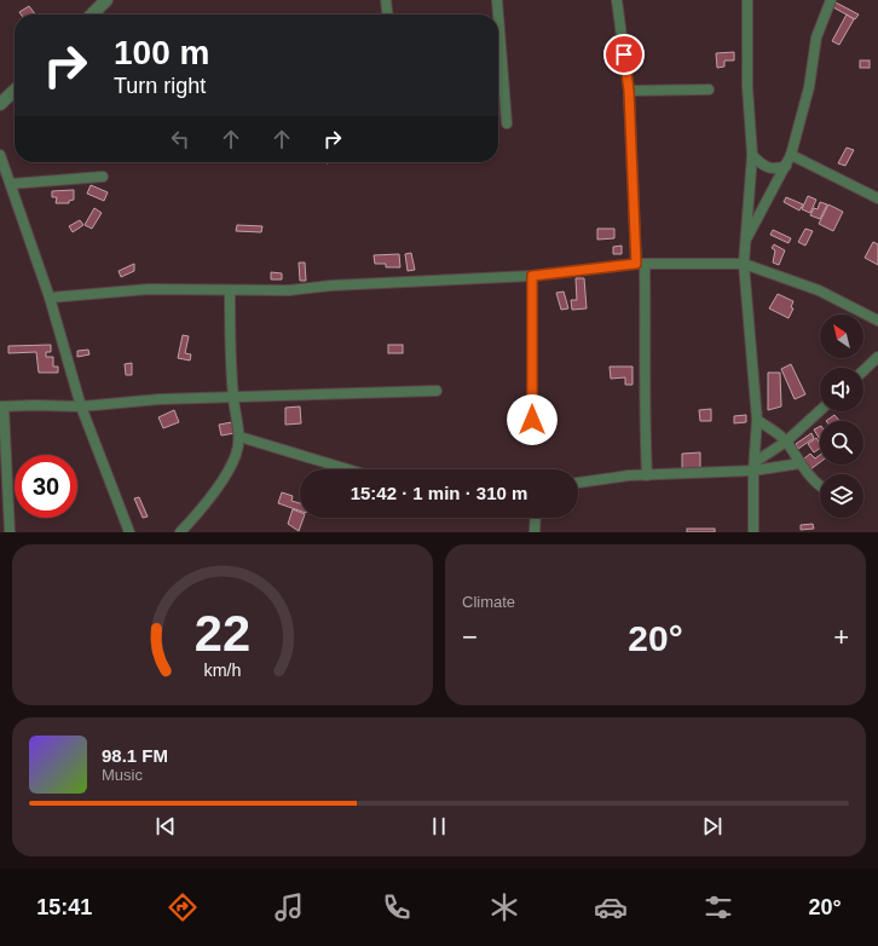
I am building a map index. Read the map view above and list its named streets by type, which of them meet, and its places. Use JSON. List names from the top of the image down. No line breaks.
{"north":"top left","page":{"turn":["100 m","Turn right"],"limit":"30","trip":"15:42 · 1 min · 310 m","tile":"Climate","heat":["−","20°","+"],"song":["98.1 FM","Music"],"tabs":["15:41","20°"],"gauge":["22","km/h"]}}
